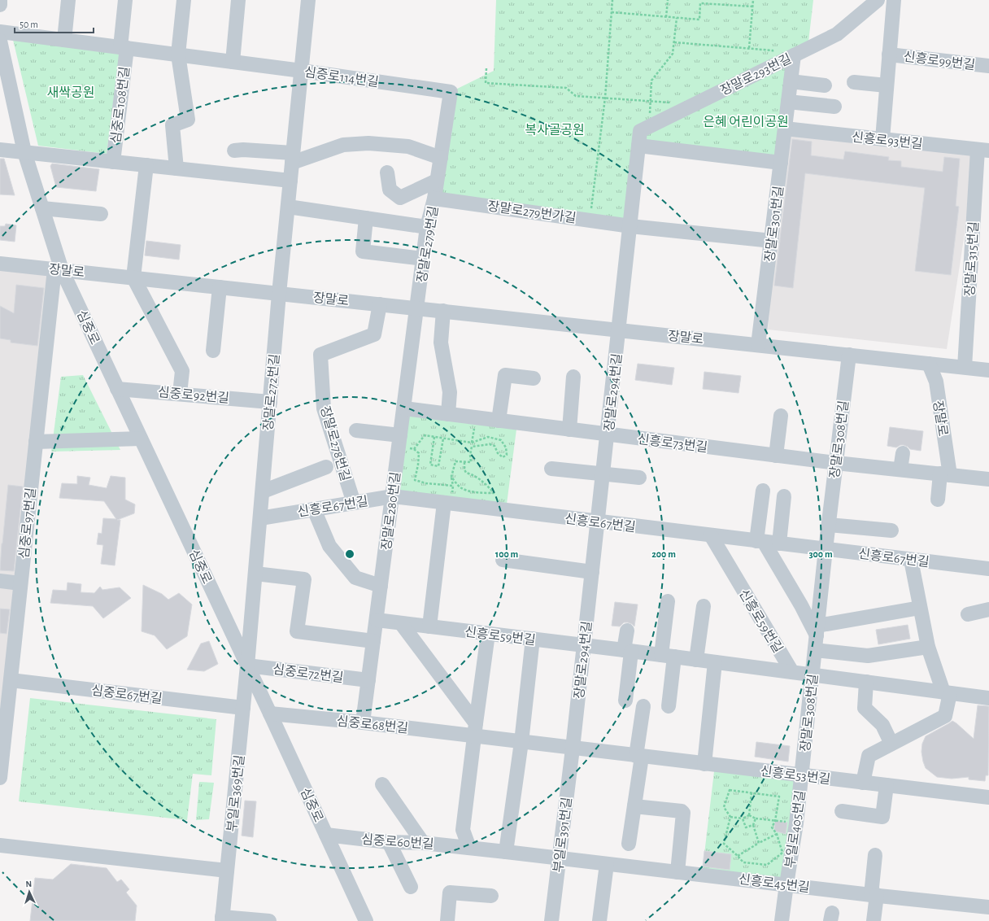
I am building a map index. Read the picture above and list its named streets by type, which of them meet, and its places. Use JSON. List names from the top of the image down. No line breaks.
{"streets":{"street":["신흥로99번길","장말로293번길","심중로114번길","심중로108번길","신흥로93번길","장말로279번가길","장말로301번길","장말로279번길","장말로315번길","장말로","심중로","장말로272번길","장말로294번길","심중로92번길","장말로308번길","신흥로73번길","장말로278번길","신흥로67번길","장말로280번길","심중로97번길","신흥로59번길","심중로72번길","심중로67번길","심중로68번길","신흥로53번길","부일로369번길","부일로405번길","부일로391번길","심중로60번길","신흥로45번길"]},"crossings":[["장말로293번길","장말로279번가길"],["장말로293번길","장말로301번길"],["장말로293번길","장말로"],["장말로293번길","장말로294번길"],["심중로114번길","심중로108번길"],["심중로114번길","장말로279번길"],["심중로114번길","장말로272번길"],["심중로108번길","심중로"],["심중로108번길","장말로272번길"],["신흥로93번길","장말로301번길"],["신흥로93번길","장말로315번길"],["장말로279번가길","장말로279번길"],["장말로301번길","장말로"],["장말로279번길","장말로"],["장말로279번길","장말로280번길"],["장말로315번길","장말로"],["장말로","심중로"],["장말로","장말로272번길"],["장말로","장말로294번길"],["장말로","장말로308번길"],["장말로","신흥로73번길"],["장말로","장말로278번길"],["장말로","장말로280번길"],["장말로","심중로97번길"],["심중로","장말로272번길"],["심중로","심중로92번길"],["심중로","심중로97번길"],["심중로","심중로72번길"],["심중로","심중로68번길"],["심중로","부일로369번길"],["심중로","심중로60번길"],["장말로272번길","심중로92번길"],["장말로272번길","신흥로67번길"],["장말로272번길","심중로72번길"],["장말로272번길","부일로369번길"],["장말로294번길","신흥로73번길"],["장말로294번길","신흥로67번길"],["장말로294번길","신흥로59번길"],["장말로294번길","심중로68번길"],["장말로294번길","신흥로53번길"],["장말로294번길","부일로391번길"],["장말로308번길","신흥로73번길"],["장말로308번길","신흥로67번길"],["장말로308번길","신흥로59번길"],["장말로308번길","신흥로53번길"],["장말로308번길","부일로405번길"],["신흥로73번길","장말로280번길"],["장말로278번길","신흥로67번길"],["신흥로67번길","장말로280번길"],["신흥로67번길","신흥로59번길"],["장말로280번길","신흥로59번길"],["장말로280번길","심중로72번길"],["장말로280번길","심중로68번길"],["심중로97번길","심중로67번길"],["심중로72번길","부일로369번길"],["심중로67번길","부일로369번길"],["심중로68번길","신흥로53번길"],["심중로68번길","부일로391번길"],["신흥로53번길","부일로405번길"],["신흥로53번길","부일로391번길"],["부일로405번길","신흥로45번길"],["부일로391번길","심중로60번길"],["부일로391번길","신흥로45번길"],["심중로60번길","신흥로45번길"]],"parks":["새싹공원","은혜 어린이공원","복사골공원"],"scale_bar":"50 m","north":"top","rings":["100 m","200 m","300 m"]}
